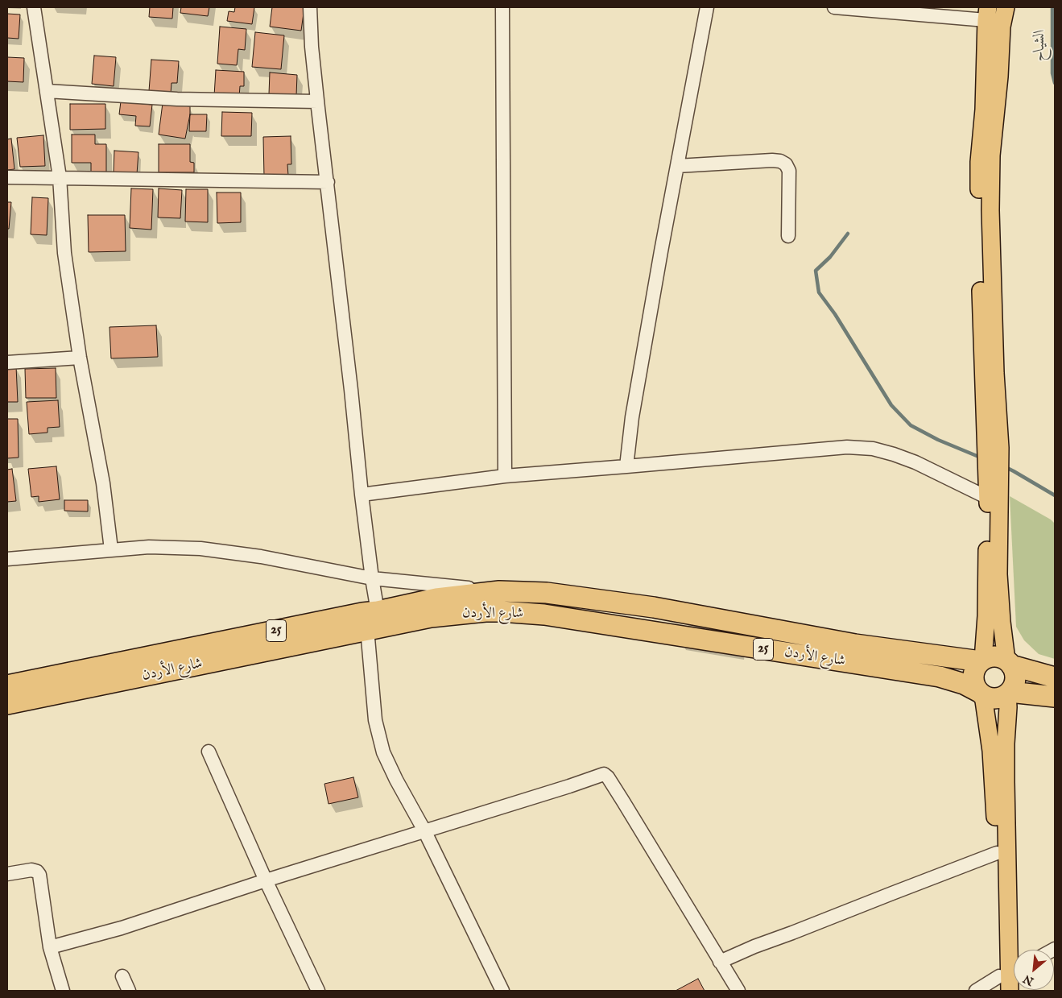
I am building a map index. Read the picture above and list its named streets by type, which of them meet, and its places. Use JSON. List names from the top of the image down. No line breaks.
{"streets":{"highway":["شارع الأردن","25"]},"crossings":[["شارع الأردن","25"]],"water":["الشياح"],"north":"bottom left"}
